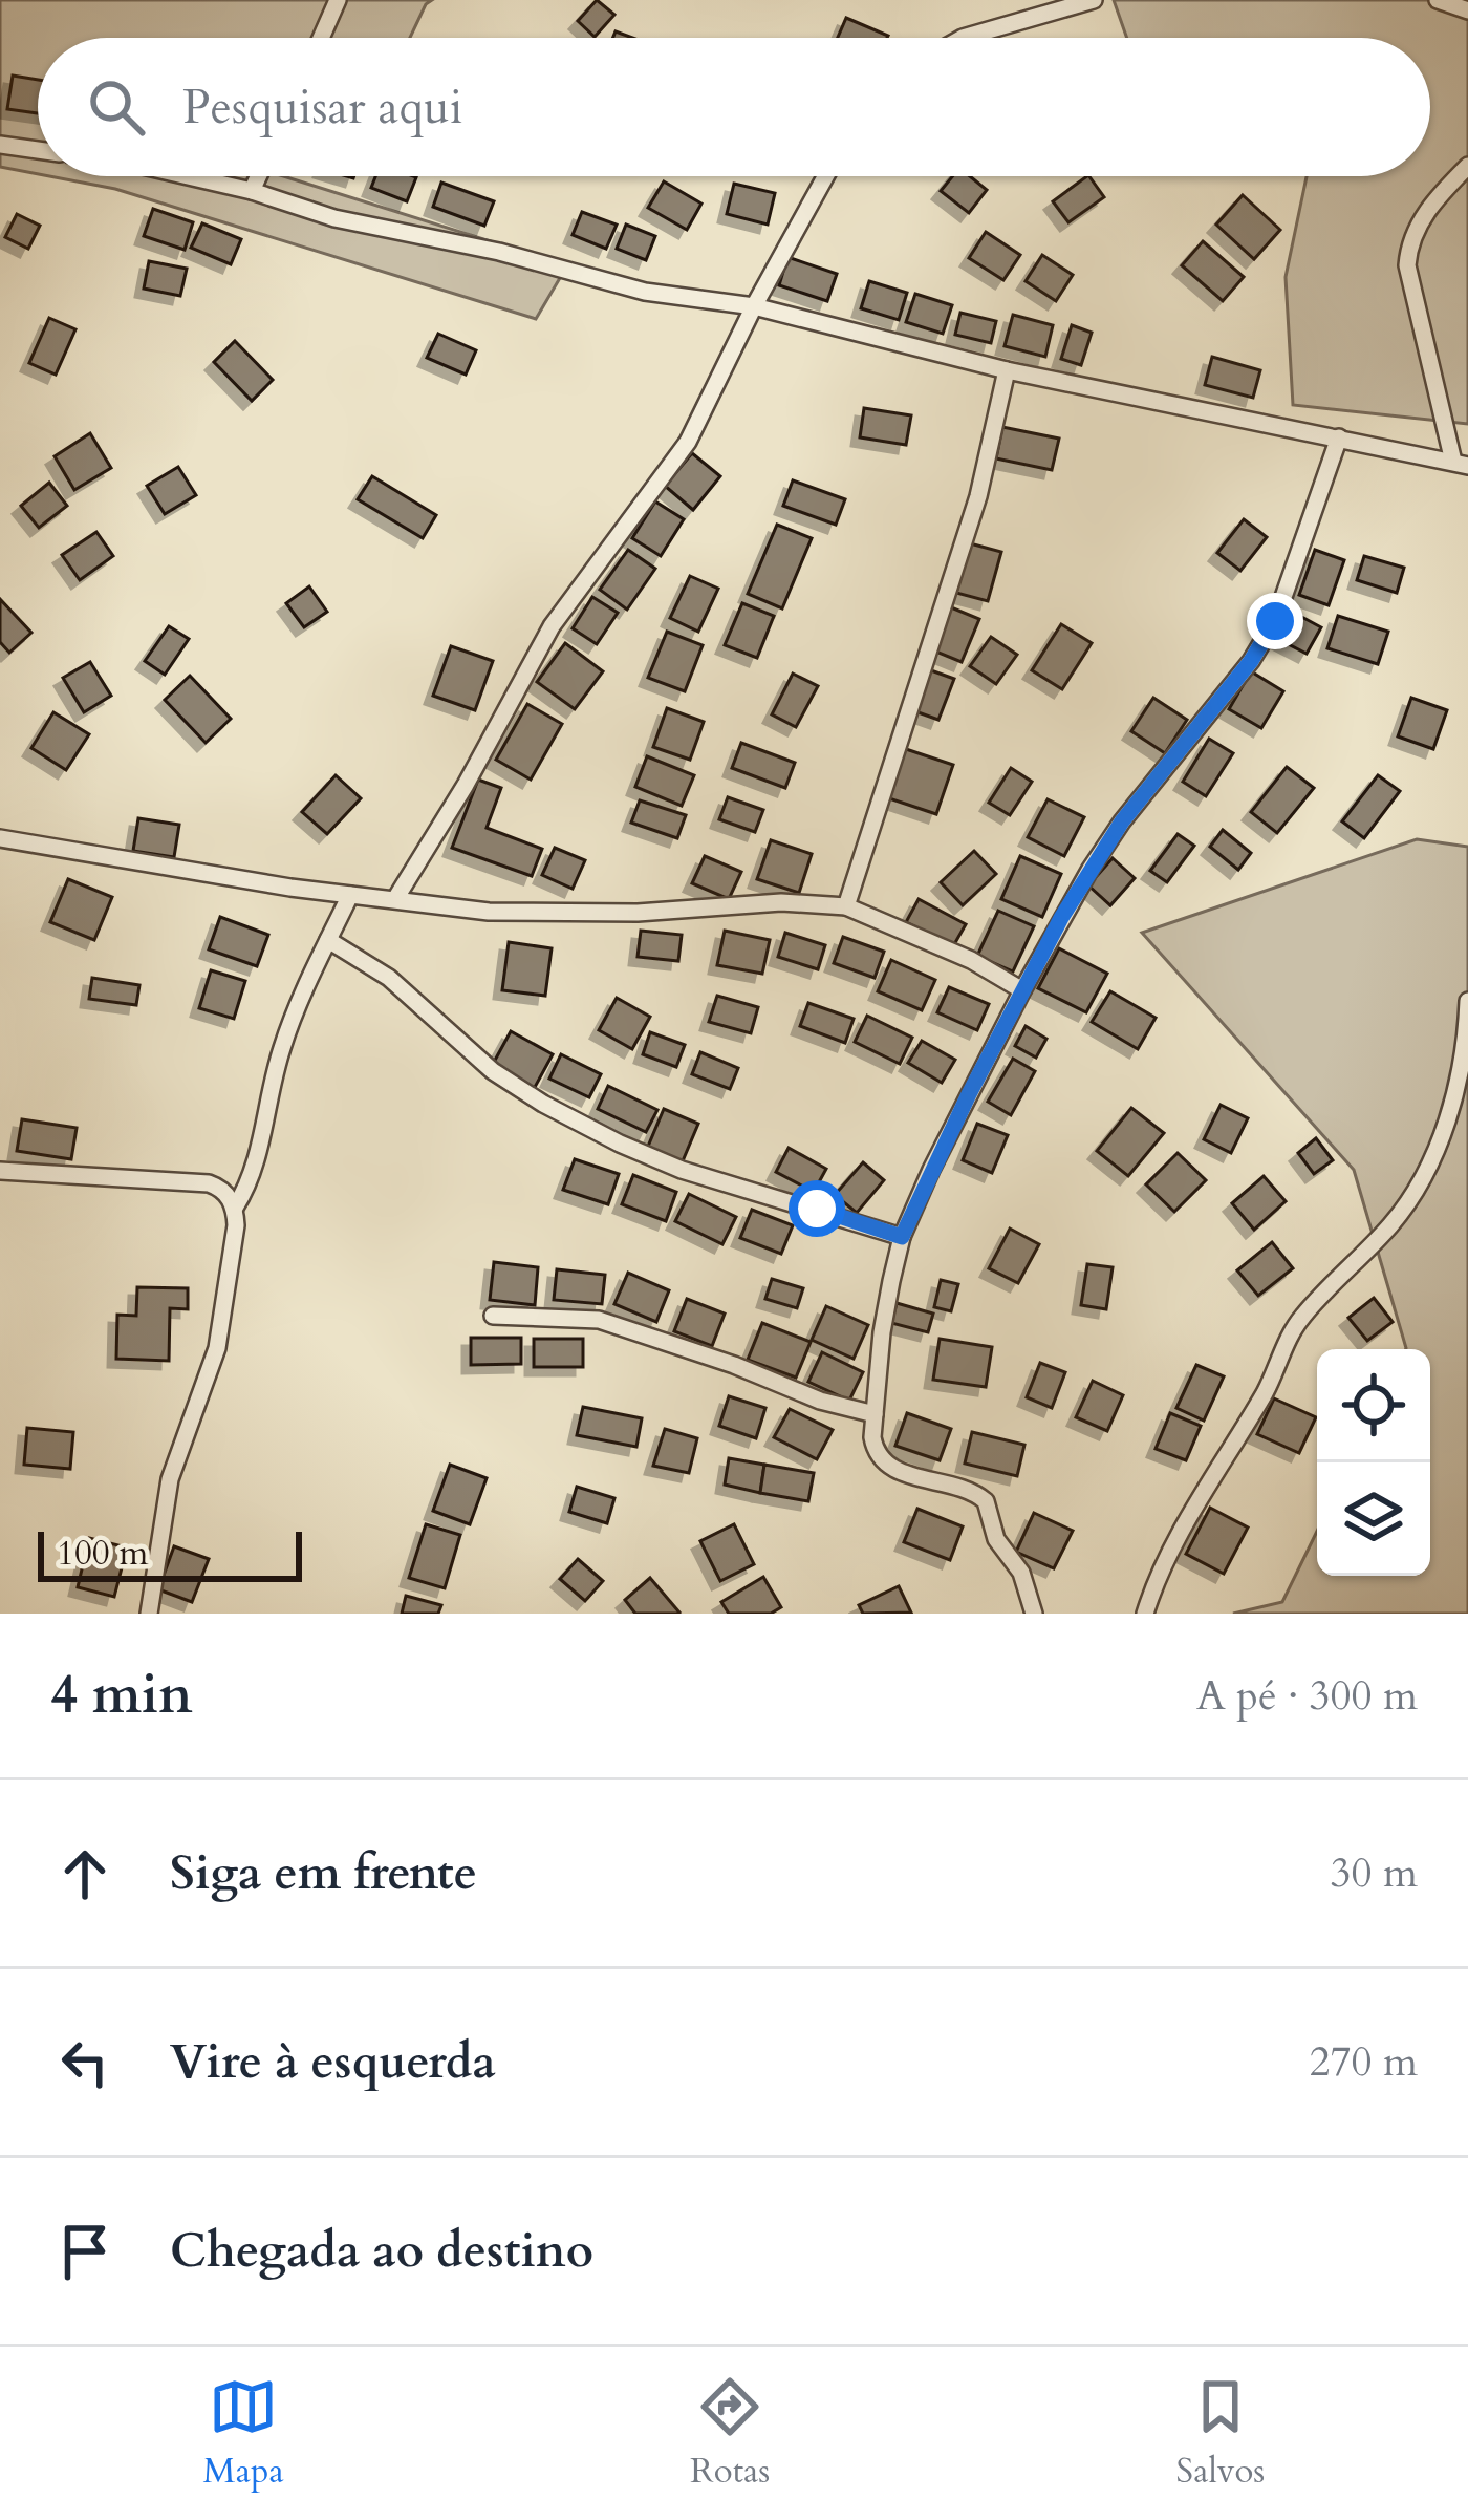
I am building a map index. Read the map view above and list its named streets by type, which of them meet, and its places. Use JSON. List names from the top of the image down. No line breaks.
{"scale_bar":"100 m","page":{"search":"Pesquisar aqui","scale":"100 m","heading":["4 min","A pé · 300 m"],"list":[["Siga em frente","30 m"],["Vire à esquerda","270 m"],"Chegada ao destino"],"nav":["Mapa","Rotas","Salvos"]}}
